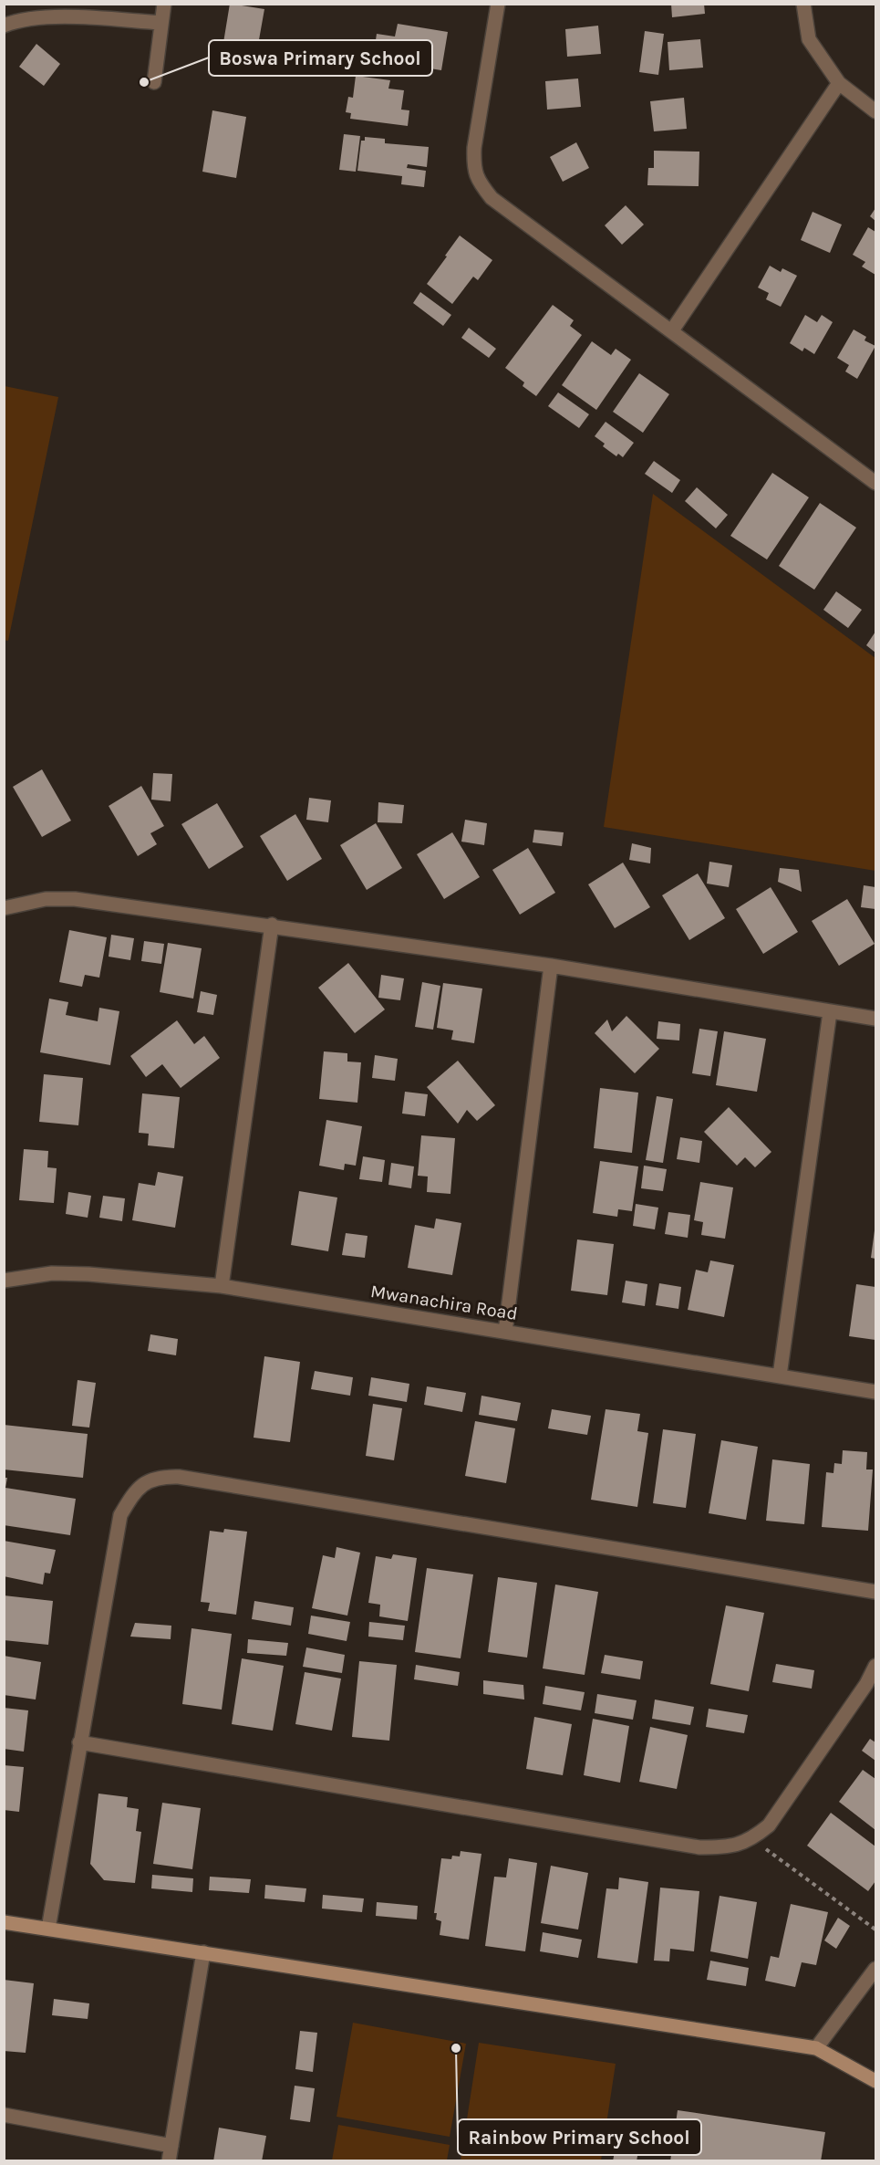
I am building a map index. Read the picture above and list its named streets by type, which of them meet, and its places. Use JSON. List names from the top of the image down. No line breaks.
{"streets":{"street":["Mwanachira Road"]},"places":["Boswa Primary School","Rainbow Primary School"]}
